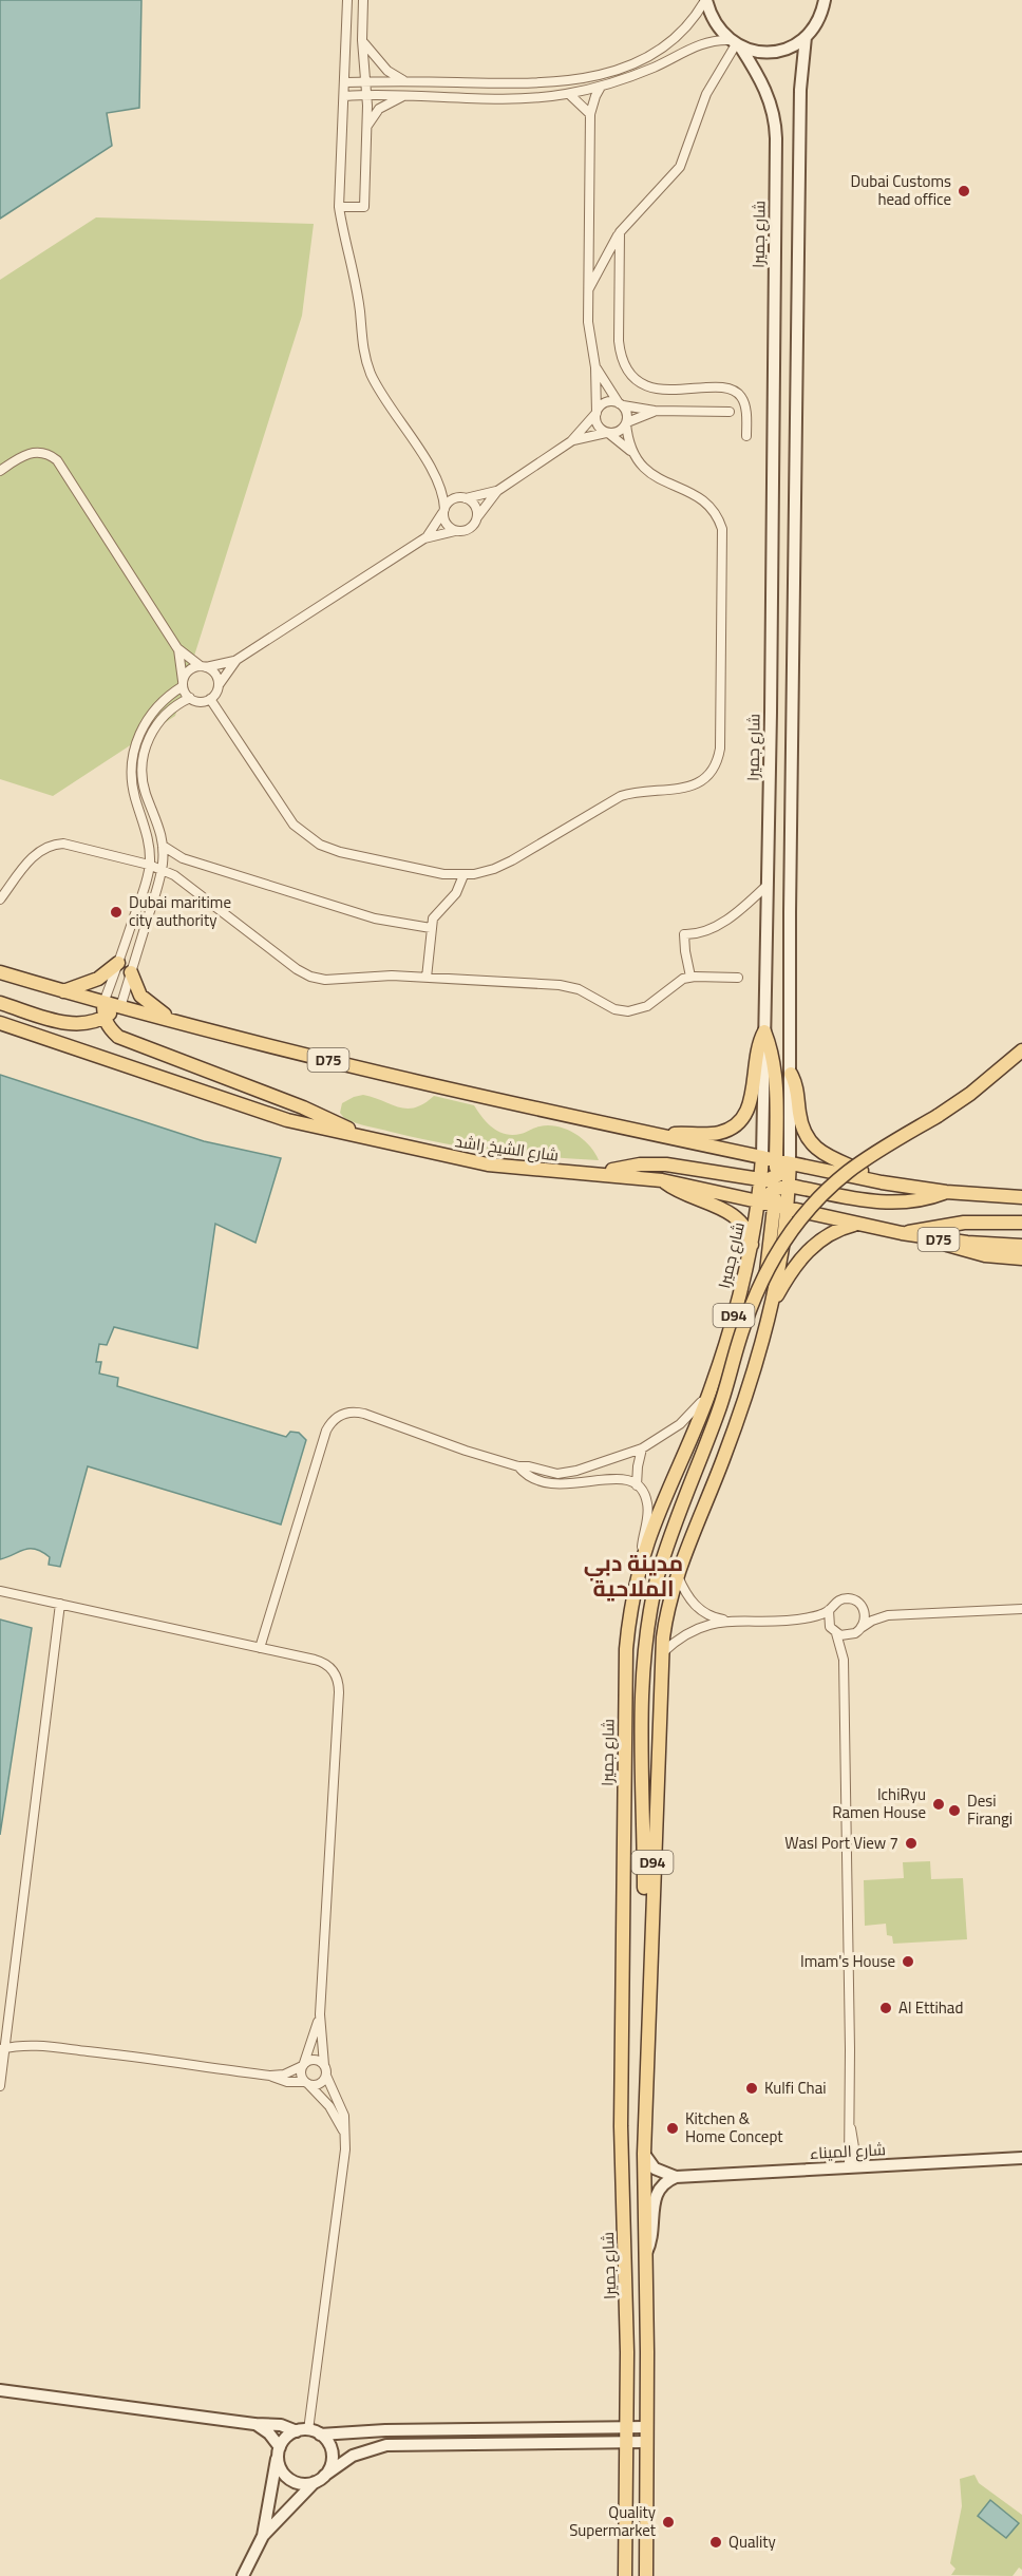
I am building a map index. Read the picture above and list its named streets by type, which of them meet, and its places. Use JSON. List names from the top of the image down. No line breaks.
{"streets":{"main road":["شارع جميرا","D75","شارع الشيخ راشد","D94"],"street":["شارع الميناء"]},"crossings":[["شارع جميرا","D75"],["شارع جميرا","شارع الشيخ راشد"]],"districts":["مدينة دبي الملاحية"],"places":["Dubai Customs head office","Dubai maritime city authority","IchiRyu Ramen House","Desi Firangi","Wasl Port View 7","Imam's House","Al Ettihad","Kulfi Chai","Kitchen & Home Concept","Quality Supermarket","Quality"]}
